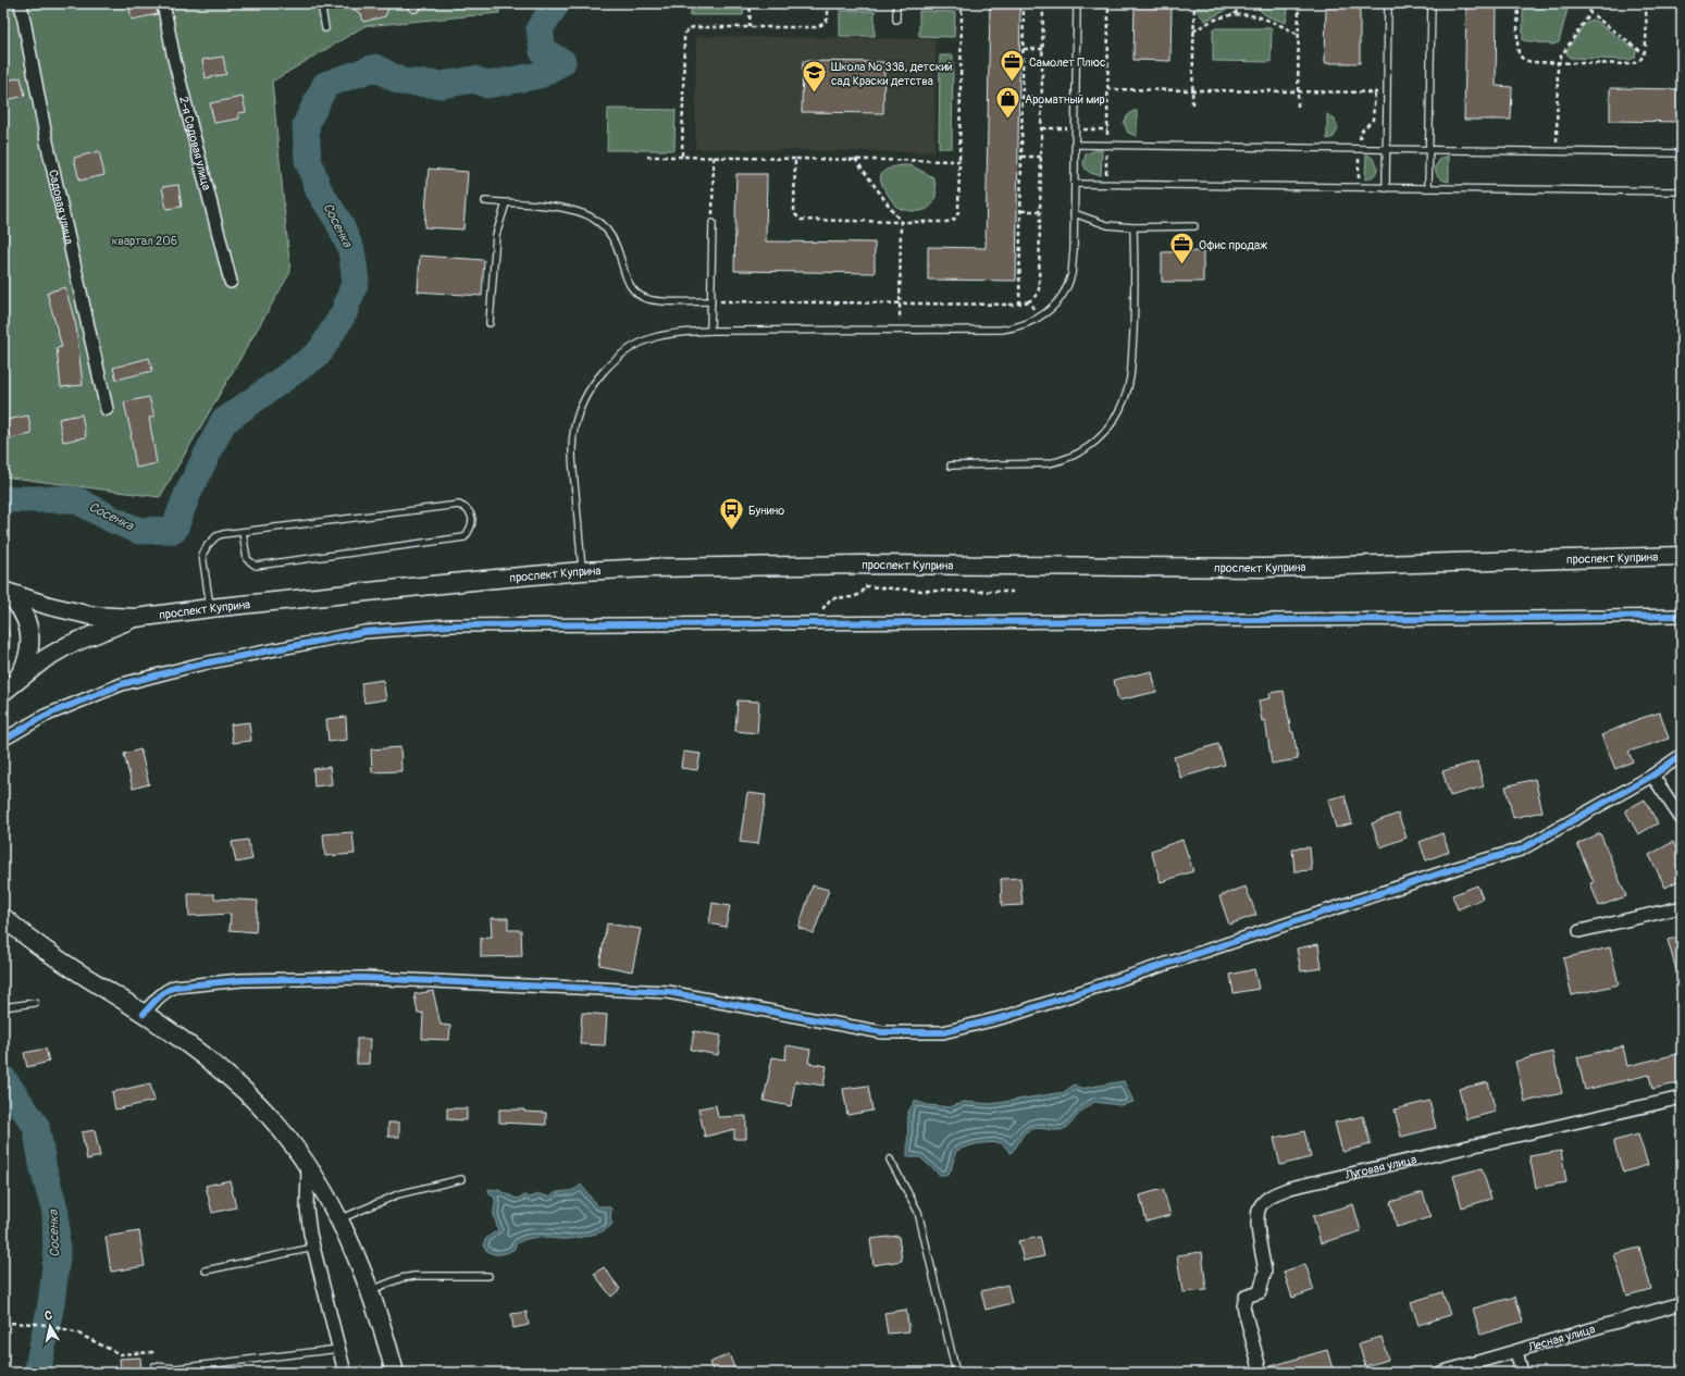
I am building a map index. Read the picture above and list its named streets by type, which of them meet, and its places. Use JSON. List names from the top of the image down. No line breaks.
{"streets":{"main road":["проспект Куприна"],"street":["2-я Садовая улица","Садовая улица","Луговая улица","Лесная улица"]},"water":["Сосенка"],"parks":["квартал 206"],"places":{"office":["Самолет Плюс","Офис продаж"],"school or university":["Школа № 338, детский сад Краски детства"],"shop":["Ароматный мир"],"bus stop":["Бунино"]},"north":"top"}
